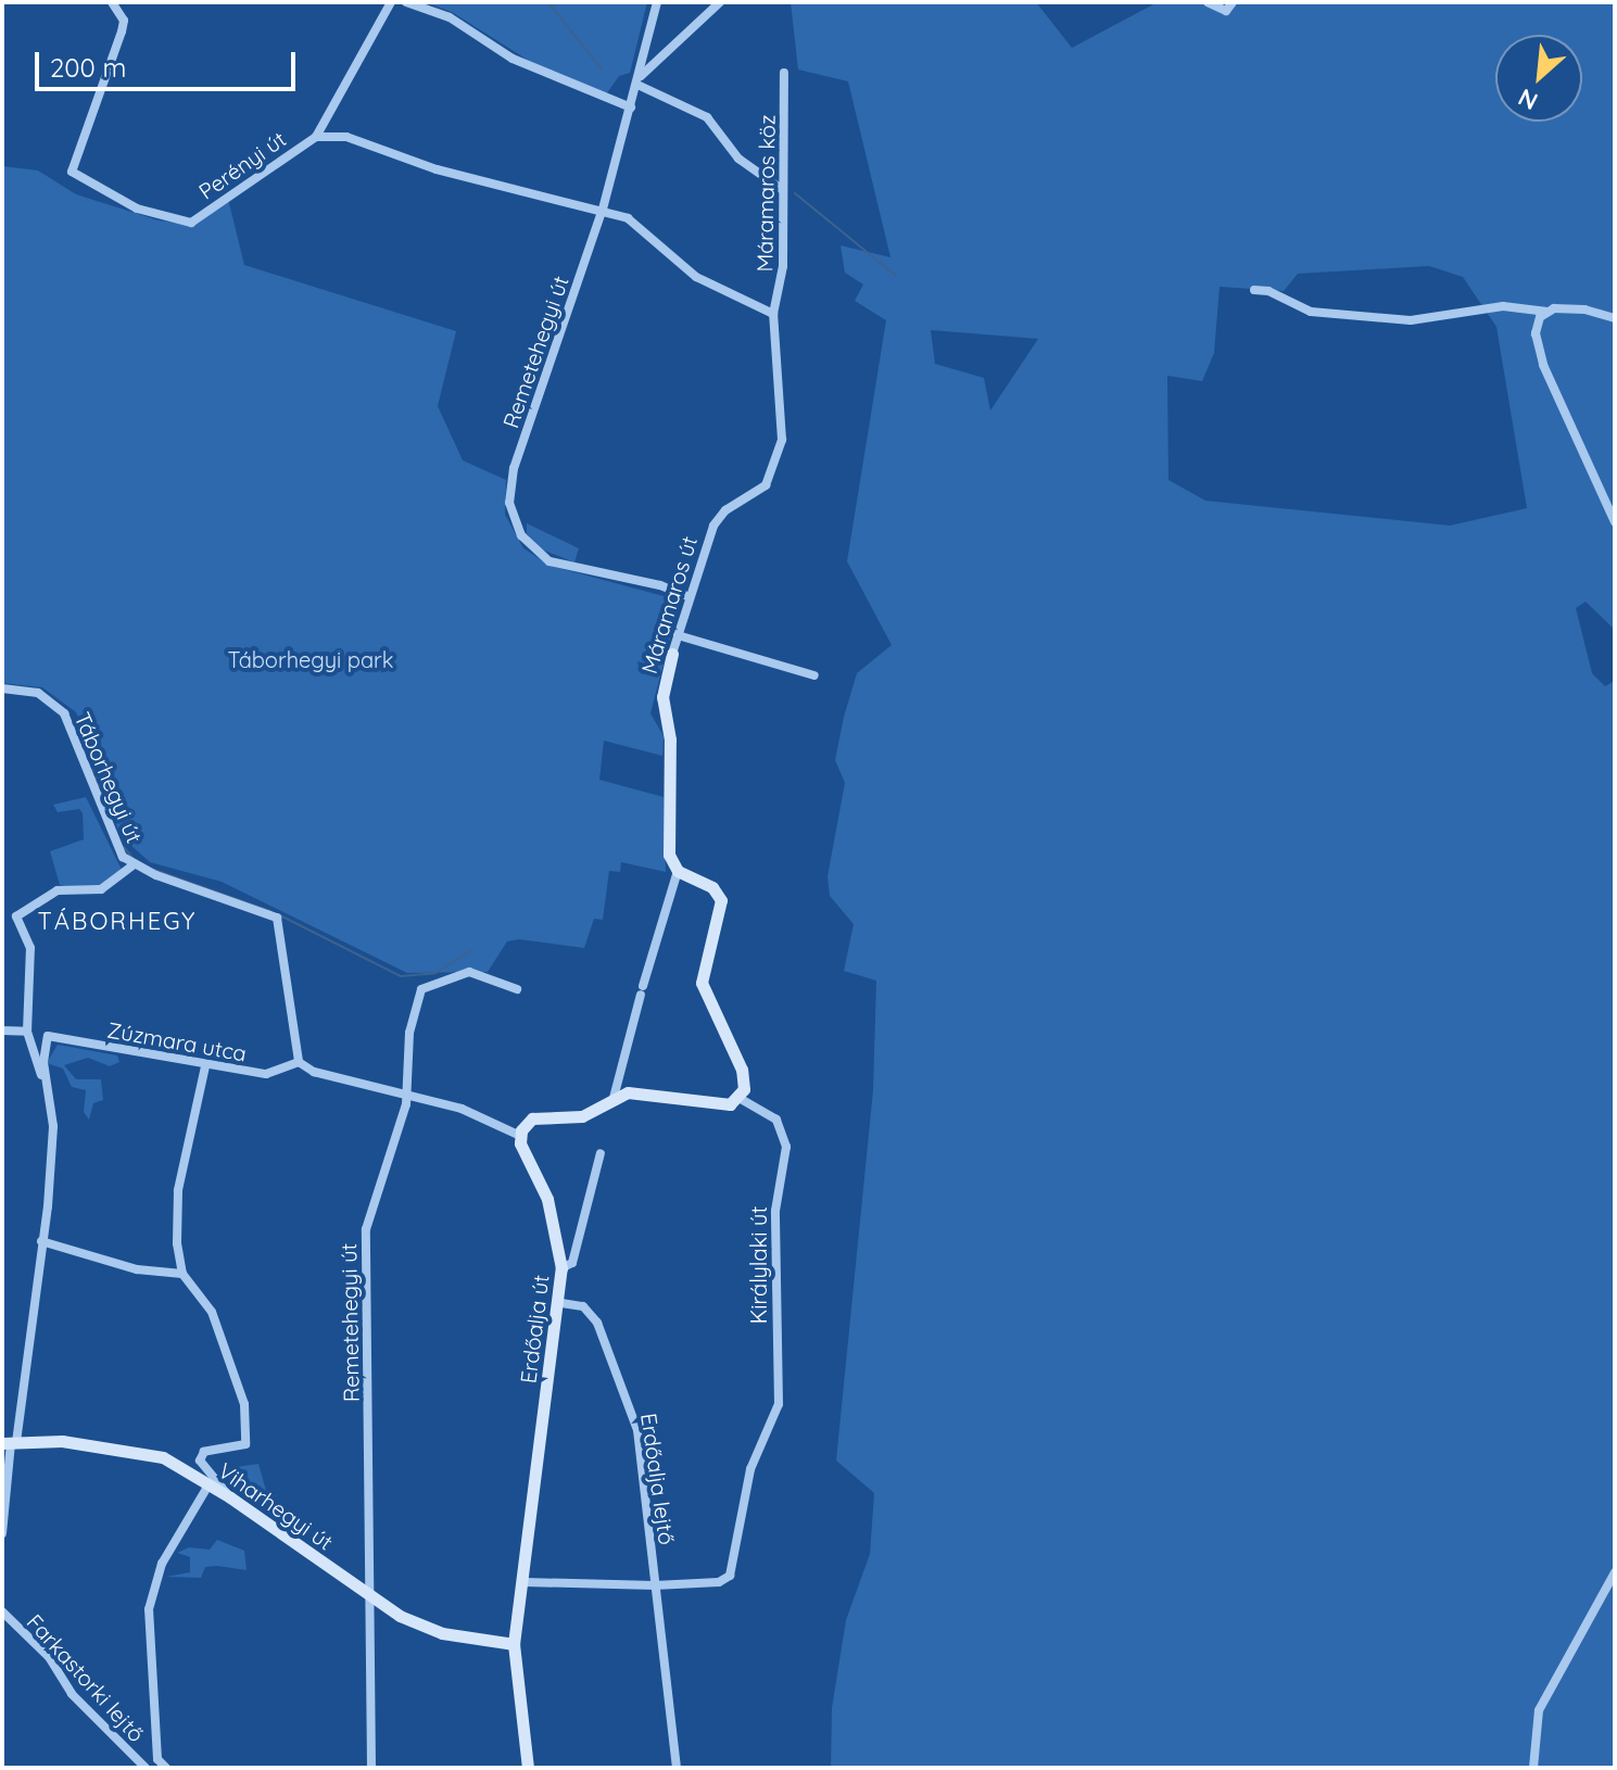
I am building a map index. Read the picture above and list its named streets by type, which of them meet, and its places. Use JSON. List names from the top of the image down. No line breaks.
{"streets":{"street":["Perényi út","Máramaros köz","Remetehegyi út","Máramaros út","Táborhegyi út","Zúzmara utca","Királylaki út","Erdőalja út","Erdőalja lejtő","Viharhegyi út","Farkastorki lejtő"]},"crossings":[["Perényi út","Remetehegyi út"],["Máramaros köz","Máramaros út"],["Remetehegyi út","Máramaros út"],["Remetehegyi út","Viharhegyi út"],["Táborhegyi út","Zúzmara utca"],["Királylaki út","Erdőalja út"],["Királylaki út","Erdőalja lejtő"],["Erdőalja út","Erdőalja lejtő"],["Erdőalja út","Viharhegyi út"],["Viharhegyi út","Farkastorki lejtő"]],"districts":["TÁBORHEGY"],"parks":["Táborhegyi park"],"scale_bar":"200 m","north":"bottom left"}
